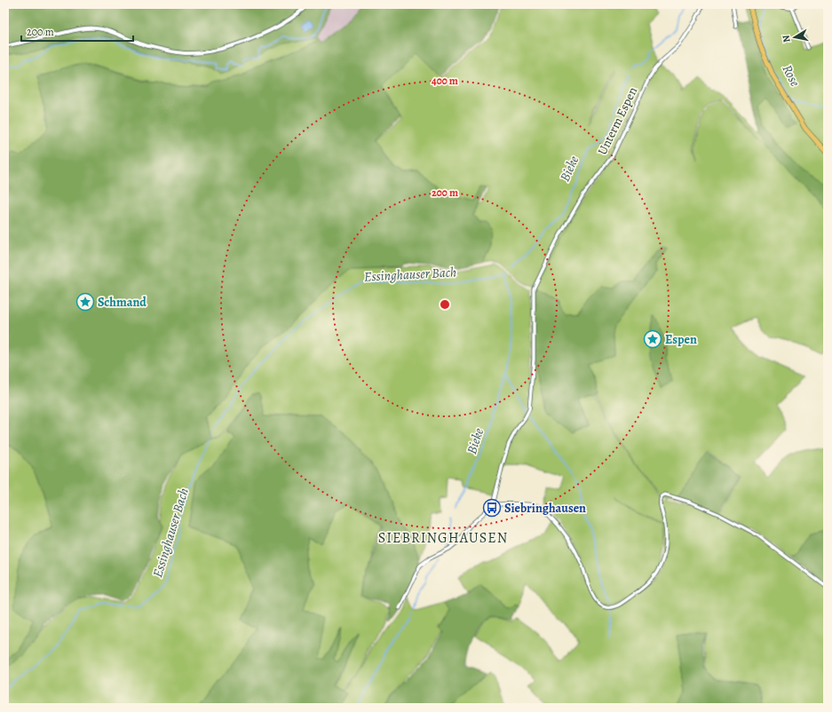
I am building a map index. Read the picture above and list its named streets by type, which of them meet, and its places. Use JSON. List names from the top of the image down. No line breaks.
{"streets":{"street":["Unterm Espen"]},"districts":["SIEBRINGHAUSEN"],"water":["Rose","Bieke","Essinghauser Bach"],"places":{"place":["Schmand","Espen"],"bus stop":["Siebringhausen"]},"scale_bar":"200 m","north":"left","rings":["400 m","200 m"]}
